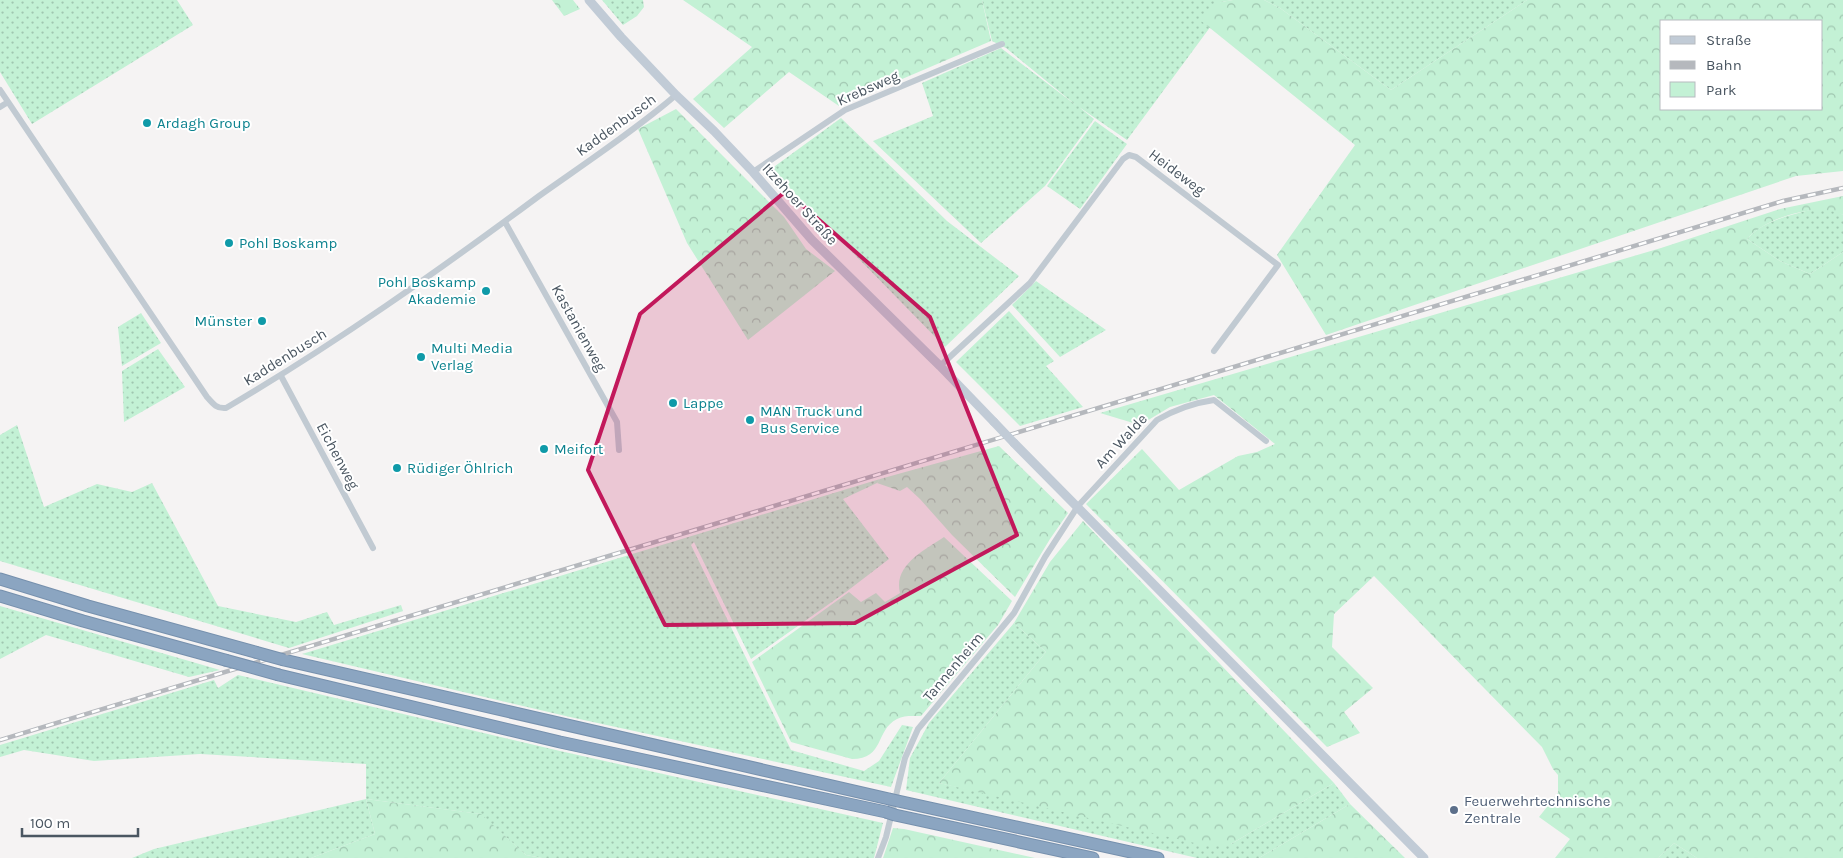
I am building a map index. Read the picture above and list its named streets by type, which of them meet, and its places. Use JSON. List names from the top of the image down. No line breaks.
{"streets":{"main road":["Itzehoer Straße"],"street":["Krebsweg","Kaddenbusch","Heideweg","Kastanienweg","Am Walde","Eichenweg","Tannenheim"]},"crossings":[["Krebsweg","Itzehoer Straße"],["Kaddenbusch","Itzehoer Straße"],["Kaddenbusch","Kastanienweg"],["Kaddenbusch","Eichenweg"],["Heideweg","Itzehoer Straße"],["Itzehoer Straße","Am Walde"],["Itzehoer Straße","Tannenheim"],["Am Walde","Tannenheim"]],"places":["Ardagh Group","Pohl Boskamp","Pohl Boskamp Akademie","Münster","Multi Media Verlag","Lappe","MAN Truck und Bus Service","Meifort","Rüdiger Öhlrich","Feuerwehrtechnische Zentrale"],"legend":["Straße","Bahn","Park"],"scale_bar":"100 m"}
